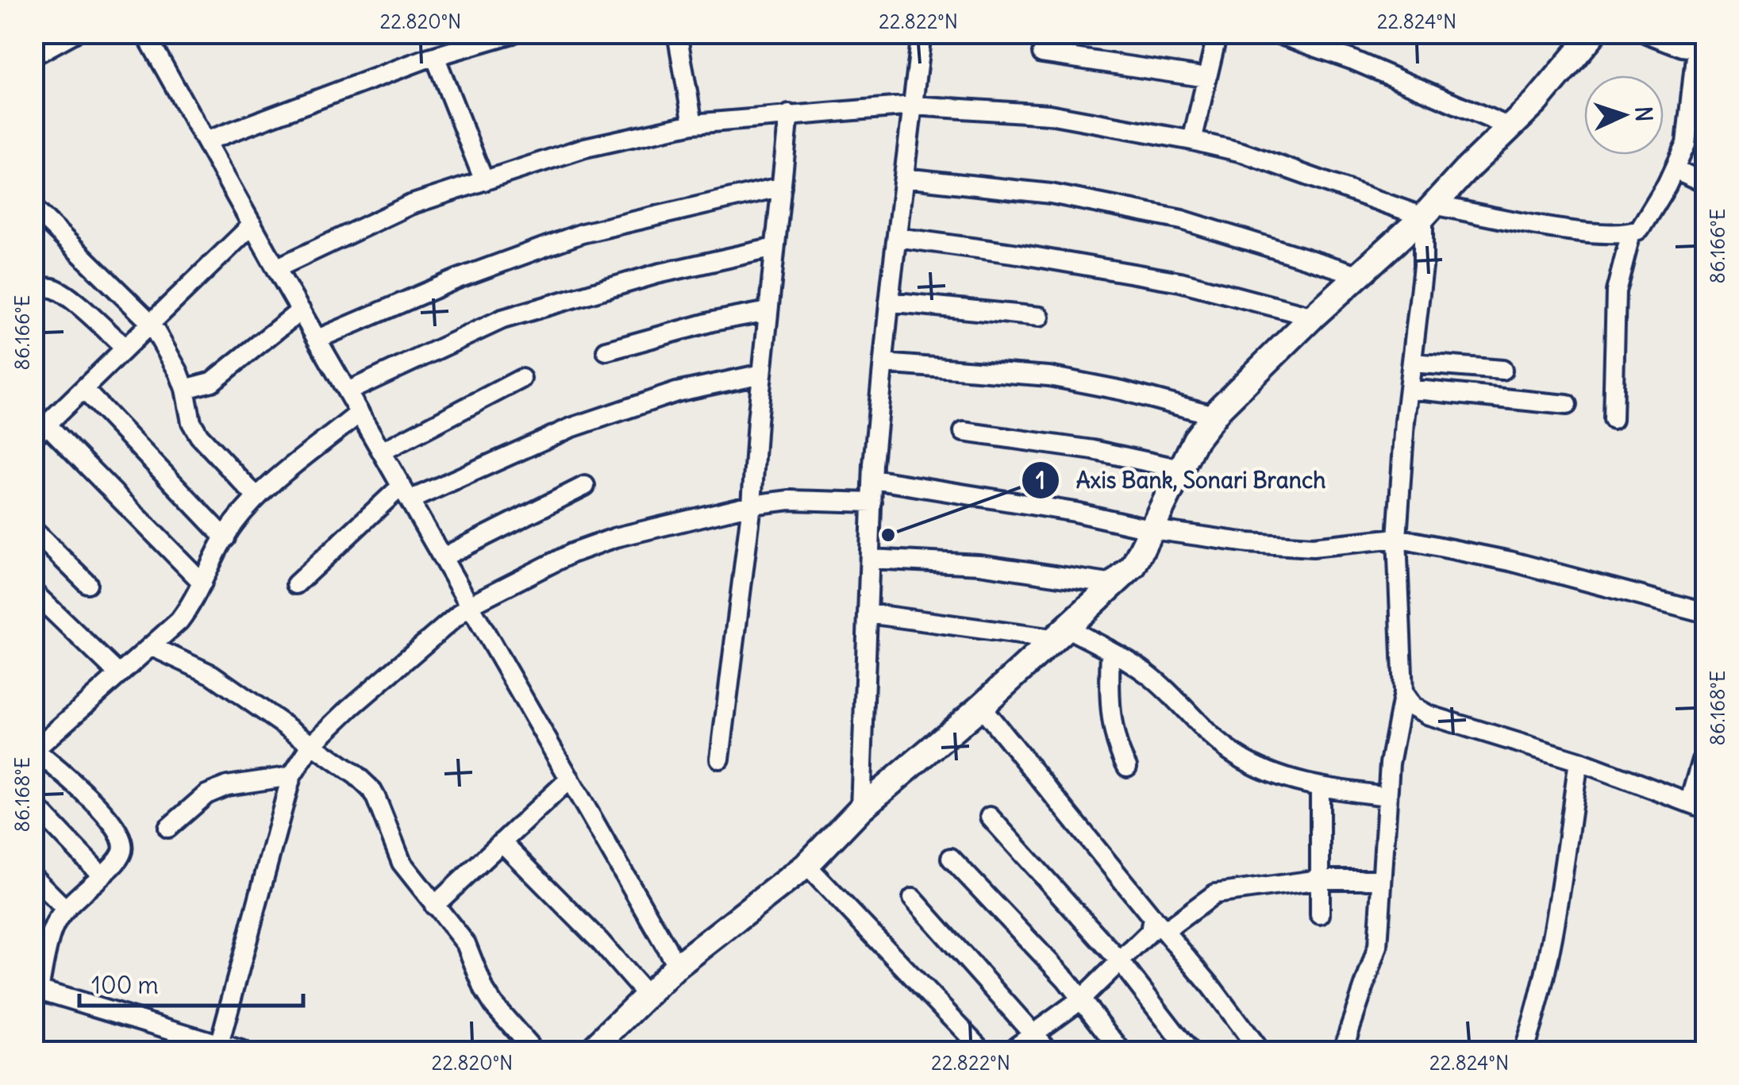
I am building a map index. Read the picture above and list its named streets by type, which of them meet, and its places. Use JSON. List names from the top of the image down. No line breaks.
{"places":["Axis Bank, Sonari Branch"],"scale_bar":"100 m","north":"right","coordinates":["22.820°N","22.822°N","22.824°N","86.166°E","86.168°E"]}
